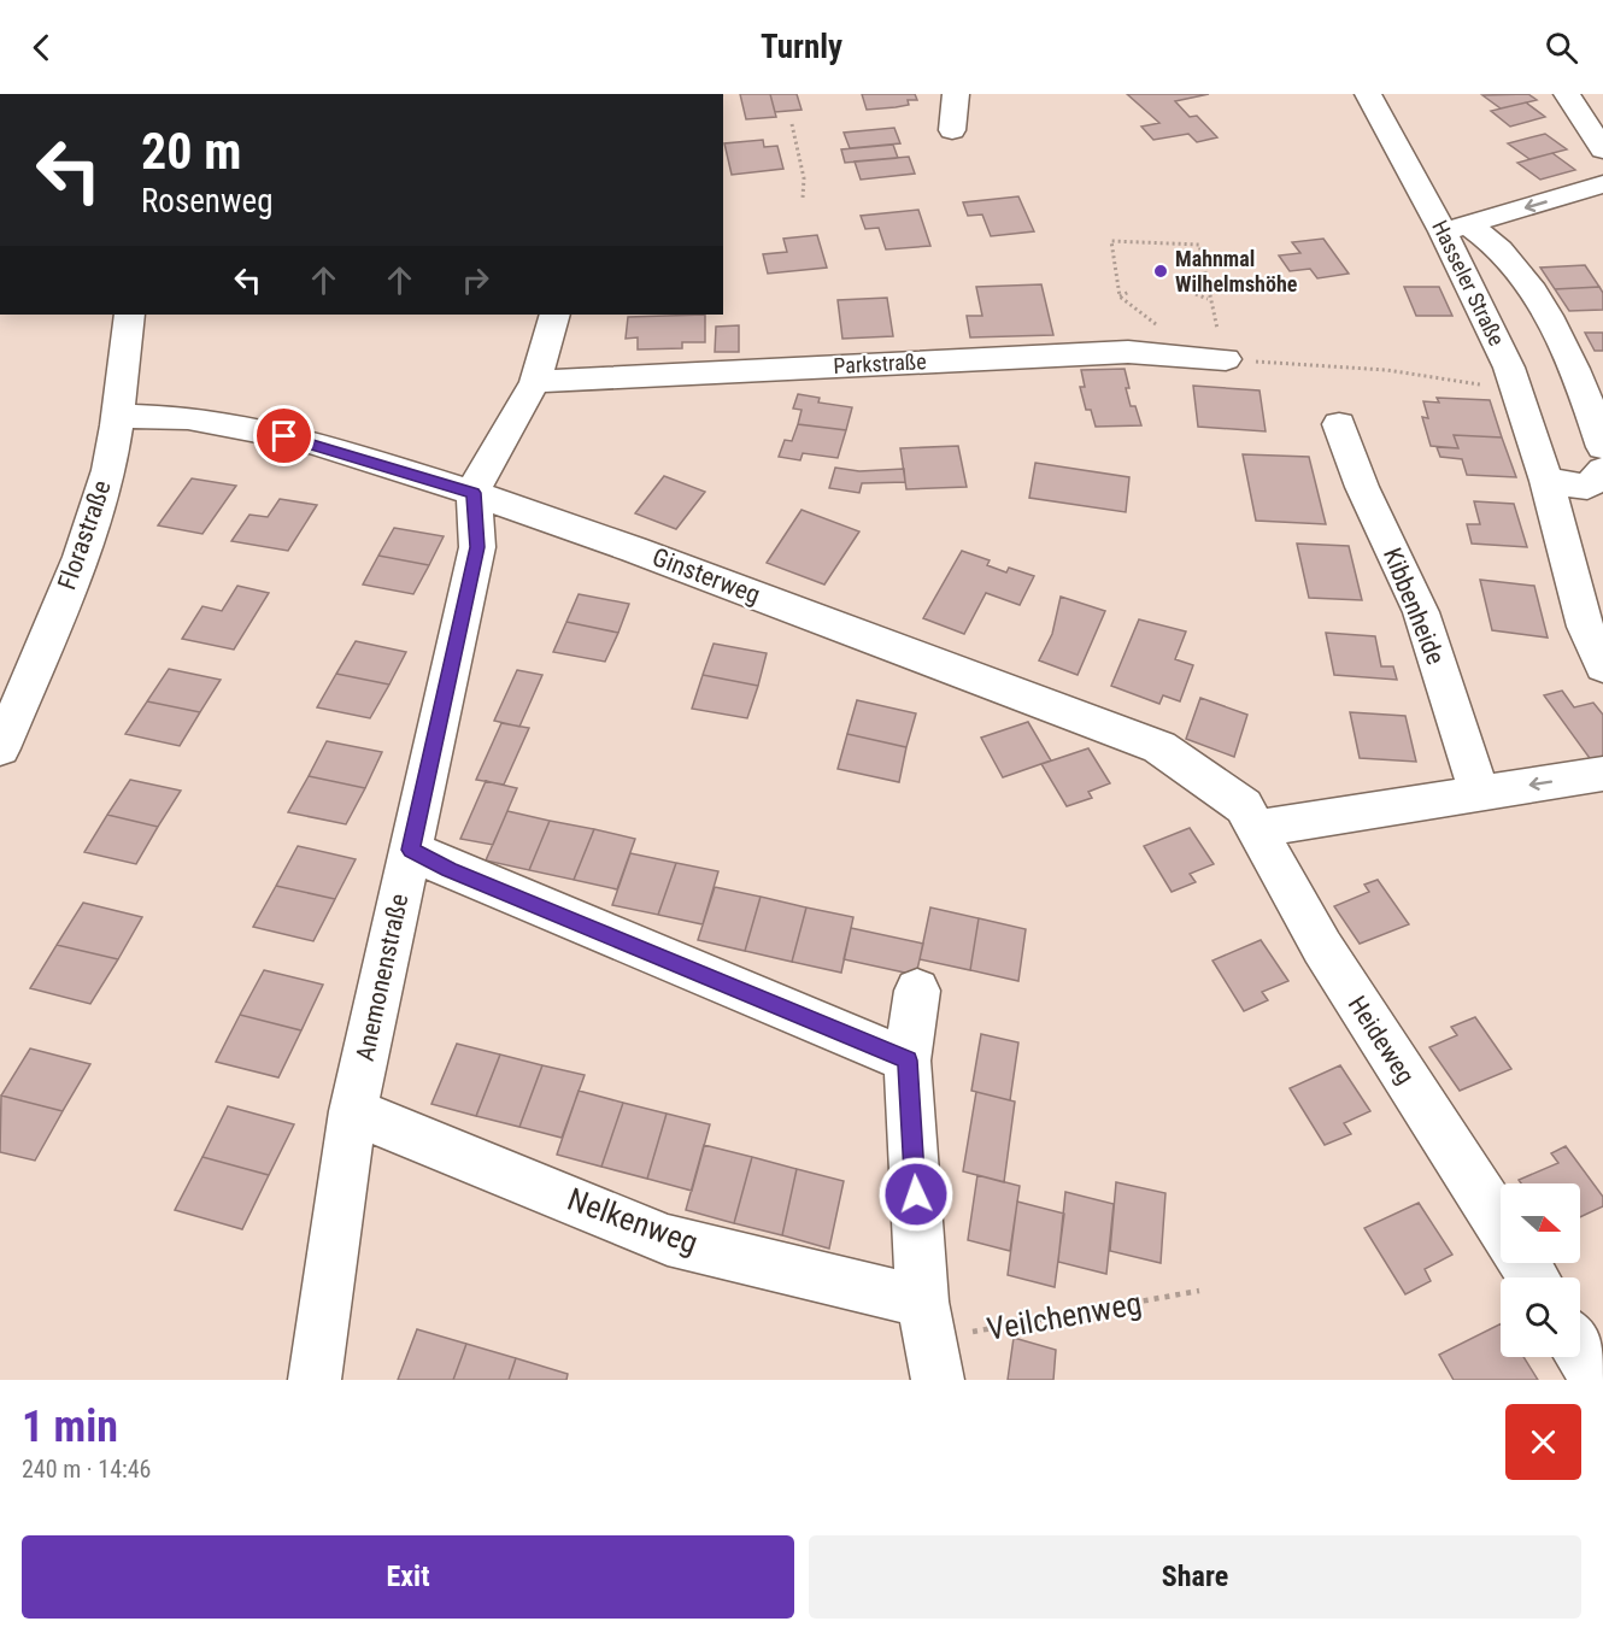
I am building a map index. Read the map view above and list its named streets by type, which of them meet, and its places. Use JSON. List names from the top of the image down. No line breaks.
{"streets":{"street":["Hasseler Straße","Parkstraße","Florastraße","Ginsterweg","Kibbenheide","Anemonenstraße","Heideweg","Nelkenweg"],"path":["Veilchenweg"]},"crossings":[["Florastraße","Ginsterweg"],["Ginsterweg","Anemonenstraße"],["Ginsterweg","Heideweg"],["Anemonenstraße","Nelkenweg"],["Nelkenweg","Veilchenweg"]],"places":["Mahnmal Wilhelmshöhe"],"north":"right","page":{"header":"Turnly","turn":["20 m","Rosenweg"],"heading":["1 min","240 m · 14:46"],"buttons":["Exit","Share"]}}
